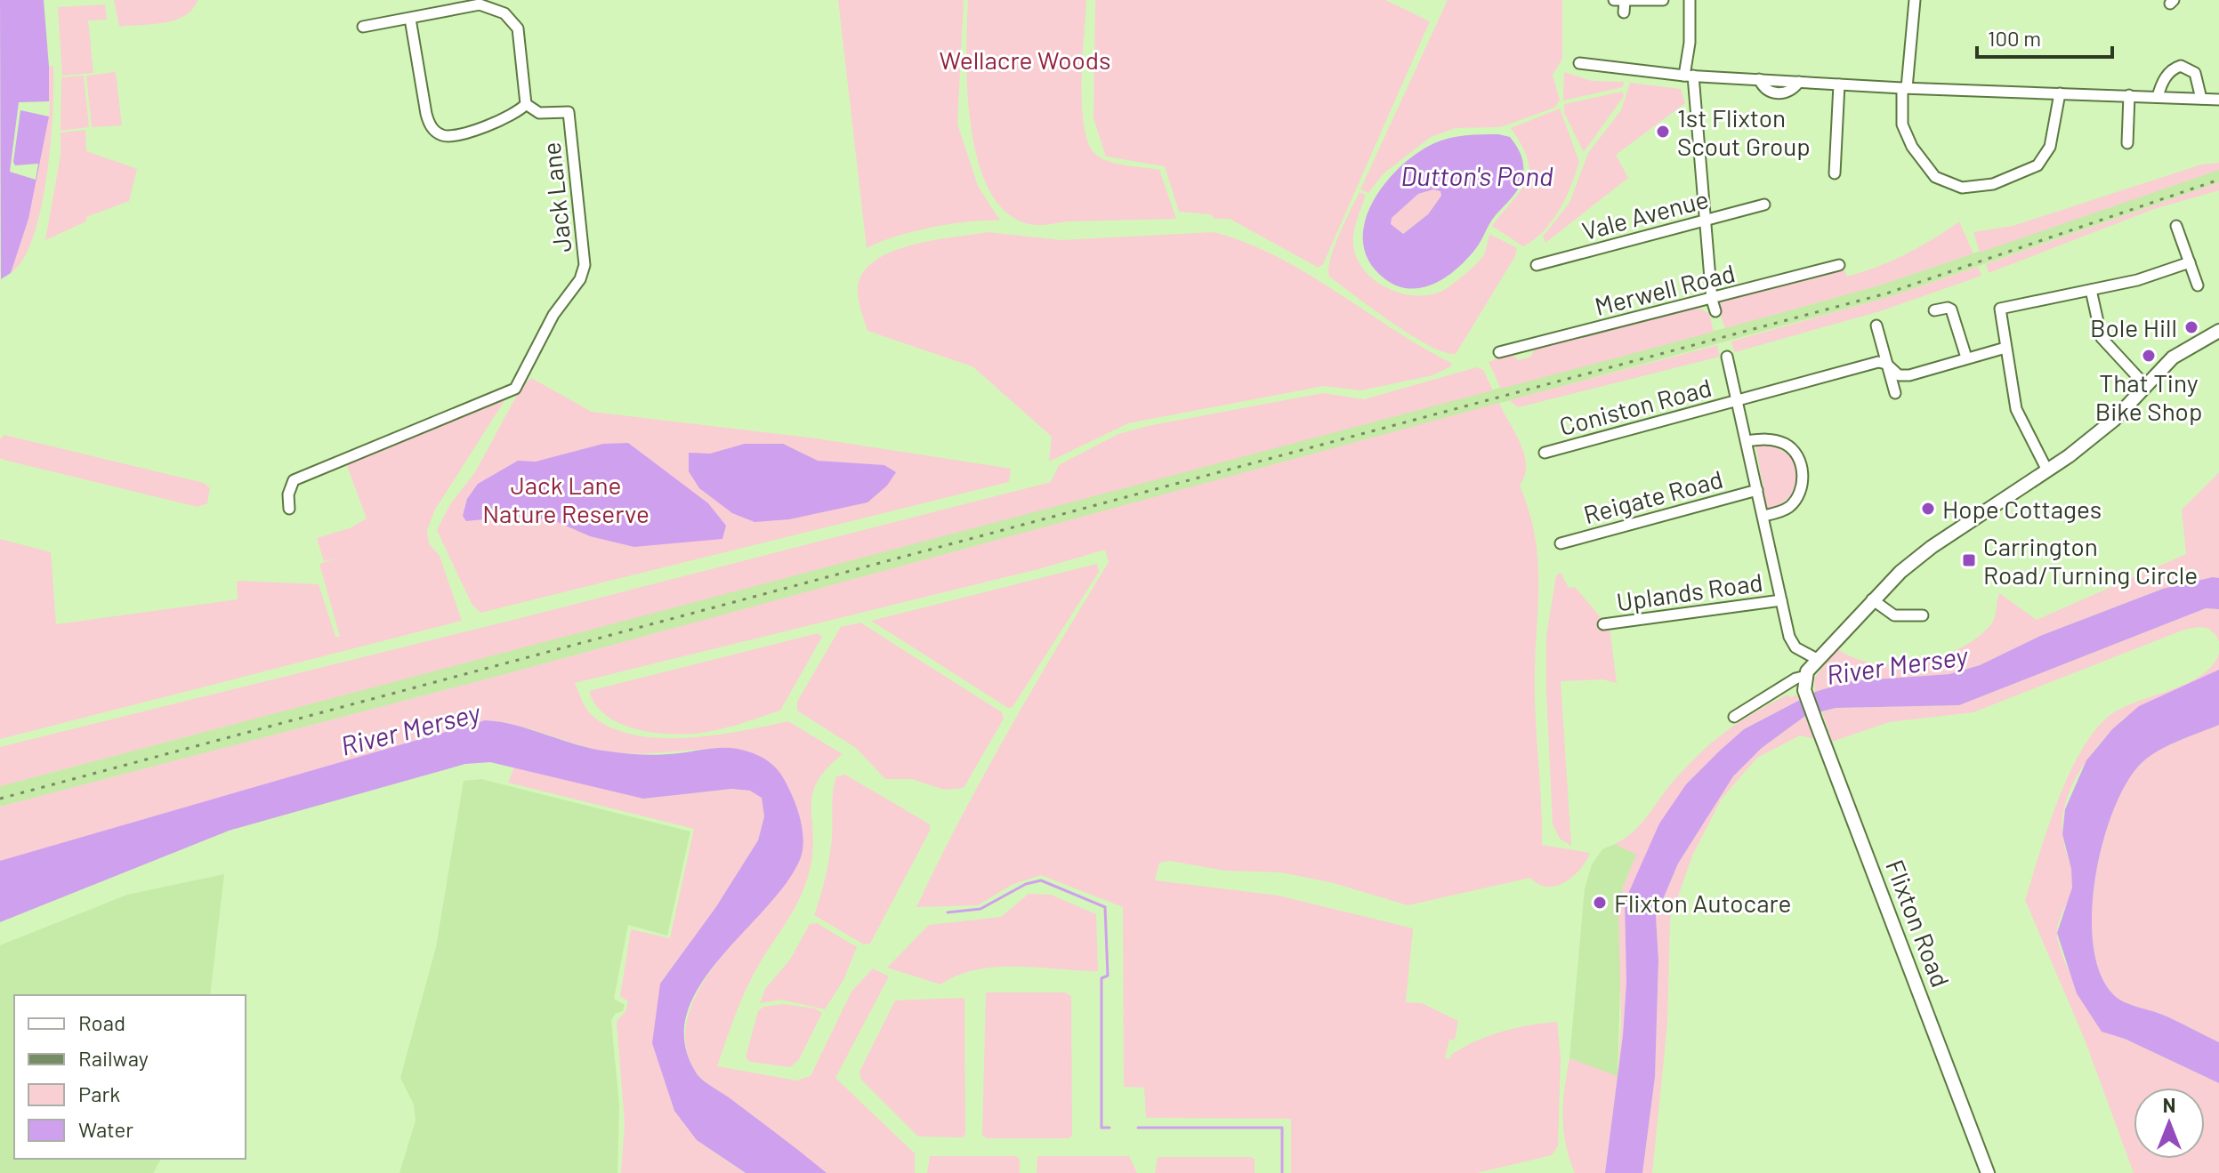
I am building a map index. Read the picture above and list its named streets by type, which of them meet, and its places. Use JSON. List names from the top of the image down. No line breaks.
{"streets":{"main road":["Flixton Road"],"street":["Jack Lane","Vale Avenue","Merwell Road","Coniston Road","Reigate Road","Uplands Road"]},"water":["Dutton's Pond","River Mersey"],"parks":["Wellacre Woods","Jack Lane Nature Reserve"],"places":{"other":["1st Flixton Scout Group","Bole Hill","That Tiny Bike Shop","Hope Cottages","Flixton Autocare"],"transit":["Carrington Road/Turning Circle"]},"legend":["Road","Railway","Park","Water"],"scale_bar":"100 m","north":"top"}
